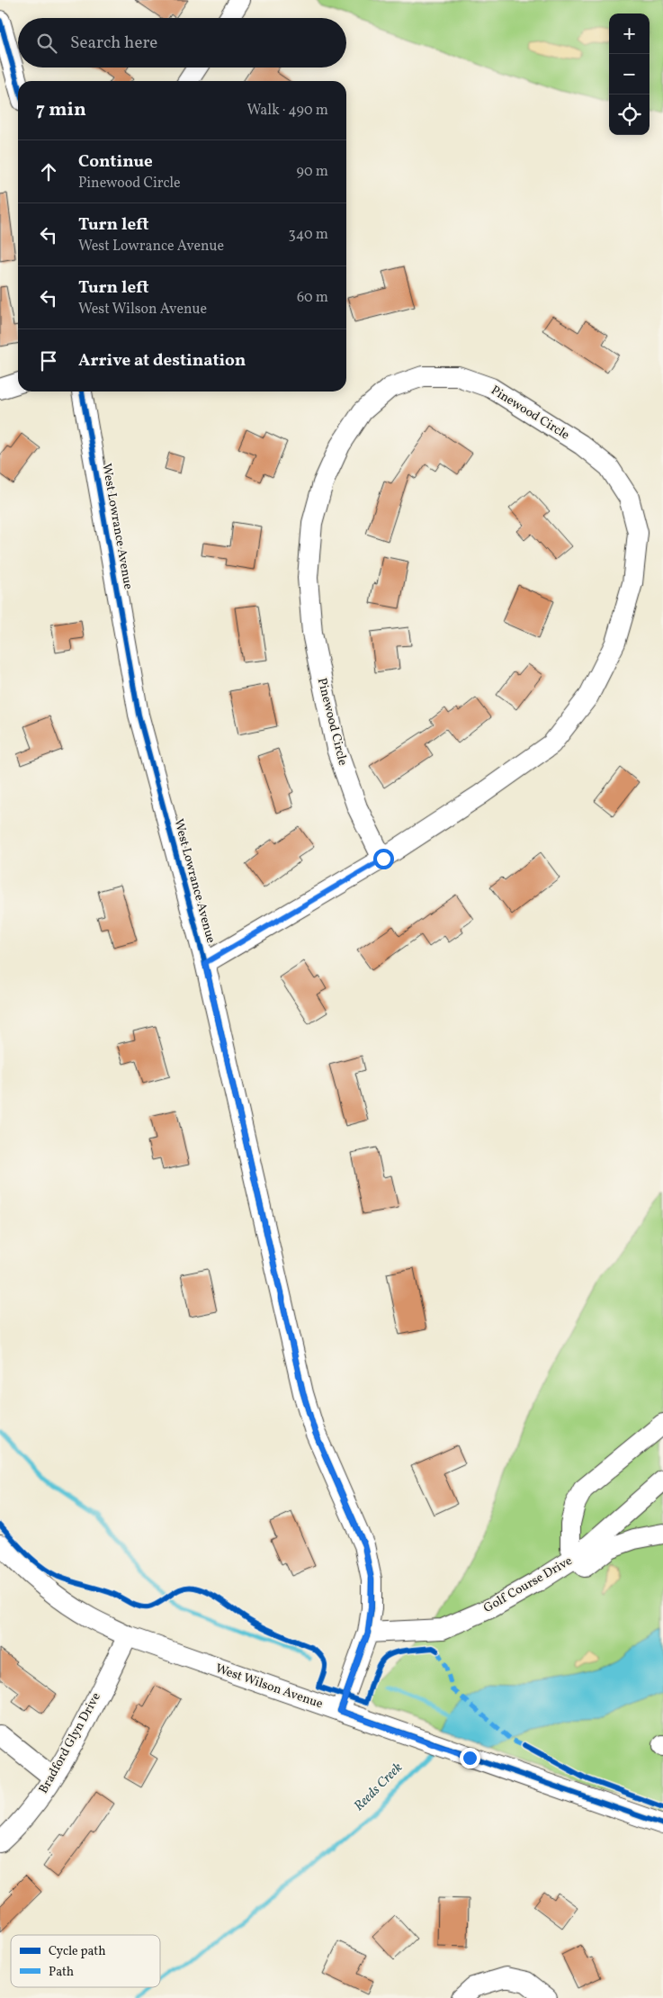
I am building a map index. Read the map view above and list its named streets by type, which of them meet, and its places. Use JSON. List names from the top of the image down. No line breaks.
{"streets":{"street":["Pinewood Circle","West Lowrance Avenue","Golf Course Drive","West Wilson Avenue","Bradford Glyn Drive"]},"crossings":[["Pinewood Circle","West Lowrance Avenue"],["West Lowrance Avenue","Golf Course Drive"],["West Lowrance Avenue","West Wilson Avenue"],["West Wilson Avenue","Bradford Glyn Drive"]],"water":["Reeds Creek"],"legend":["Cycle path","Path"],"page":{"map_buttons":["+","−"],"search":"Search here","heading":["7 min","Walk · 490 m"],"list":[["Continue","Pinewood Circle","90 m"],["Turn left","West Lowrance Avenue","340 m"],["Turn left","West Wilson Avenue","60 m"],"Arrive at destination"]}}
